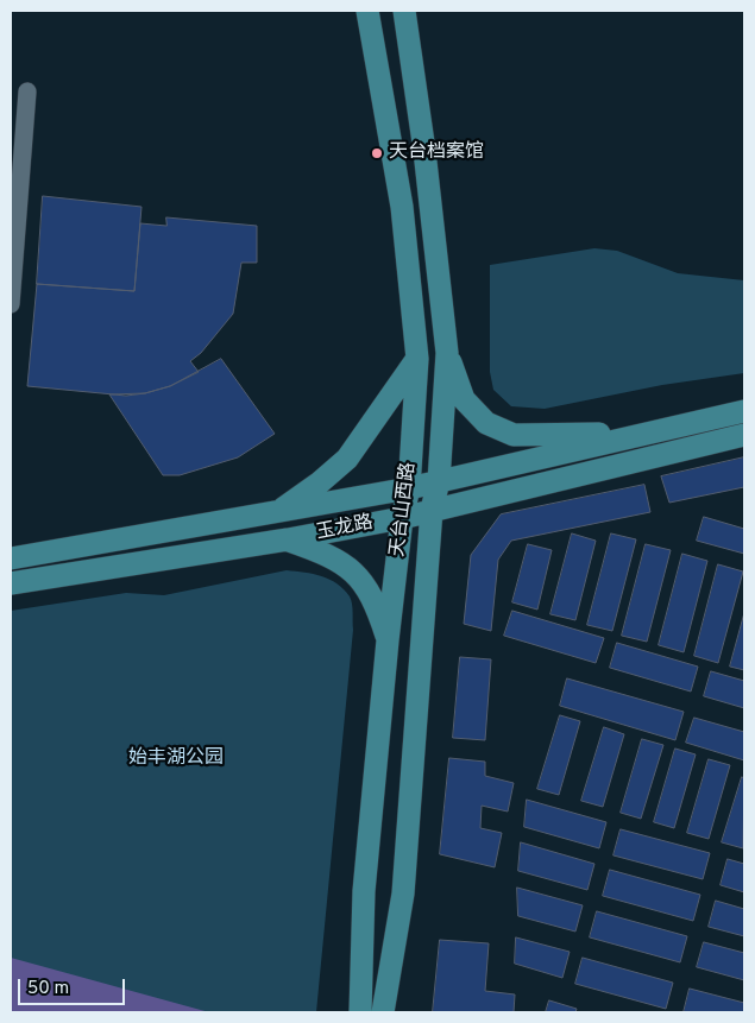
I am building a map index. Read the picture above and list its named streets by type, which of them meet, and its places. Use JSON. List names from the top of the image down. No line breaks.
{"streets":{"main road":["天台山西路","玉龙路"]},"crossings":[["天台山西路","玉龙路"]],"parks":["始丰湖公园"],"places":["天台档案馆"],"scale_bar":"50 m"}
